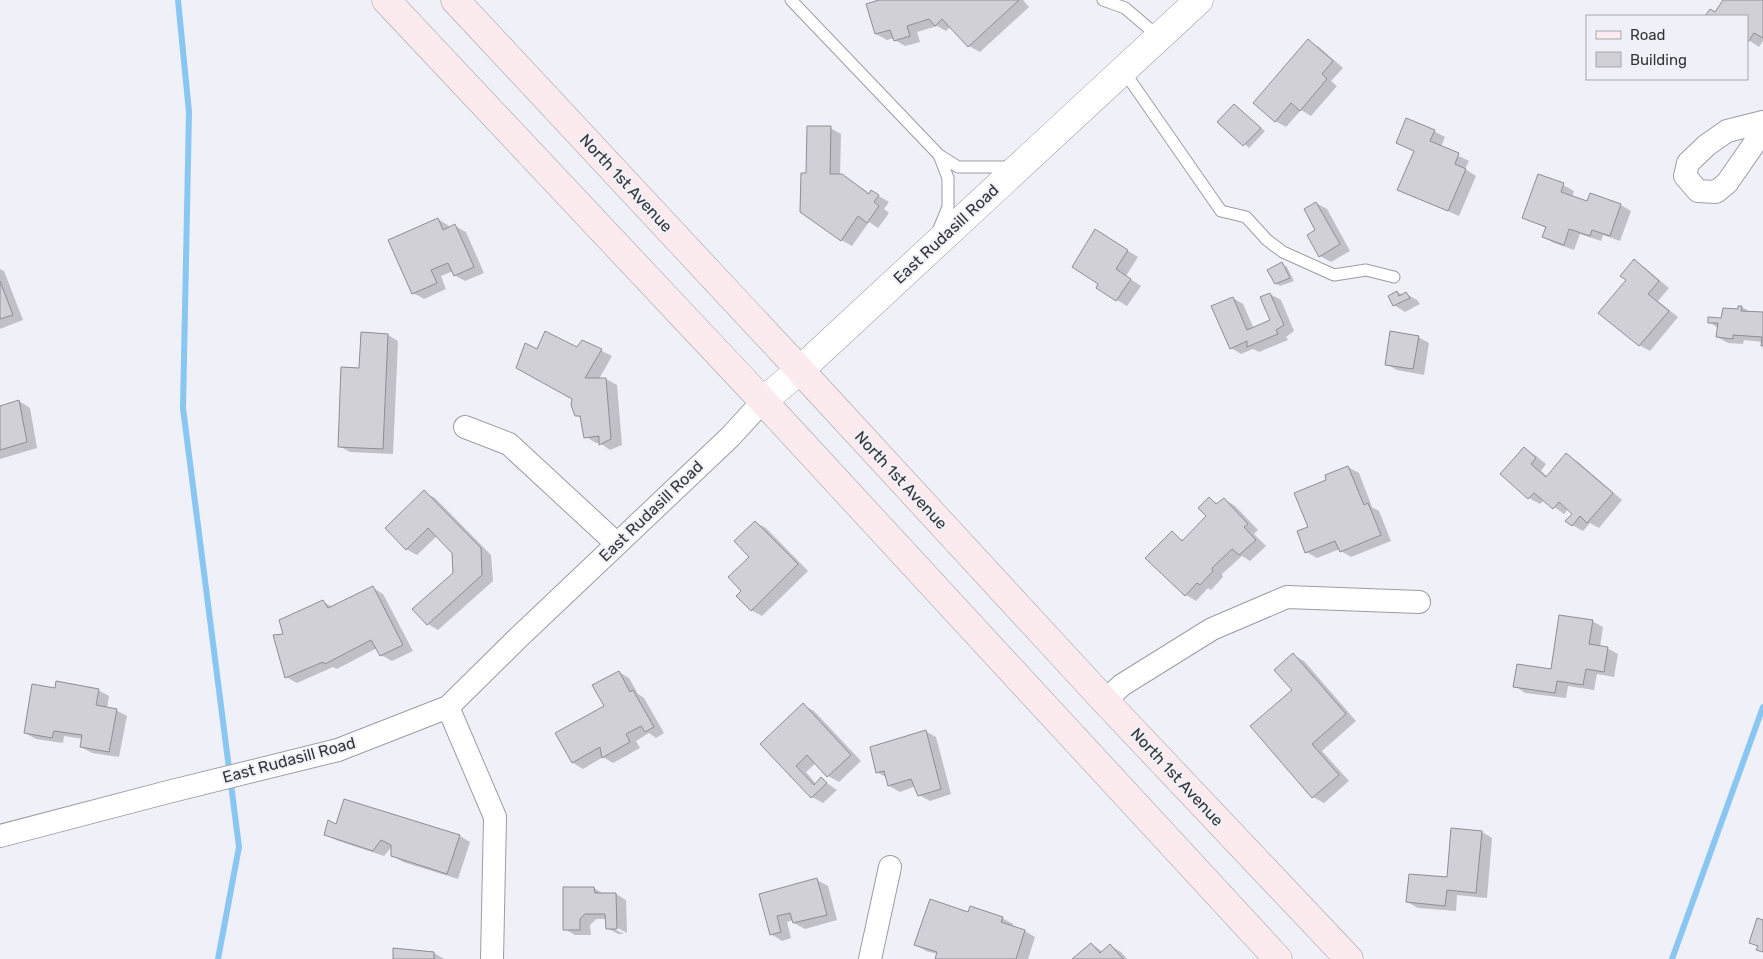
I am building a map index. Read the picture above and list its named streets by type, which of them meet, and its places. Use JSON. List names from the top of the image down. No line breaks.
{"streets":{"main road":["North 1st Avenue"],"street":["East Rudasill Road"]},"crossings":[["North 1st Avenue","East Rudasill Road"]],"legend":["Road","Building"]}
